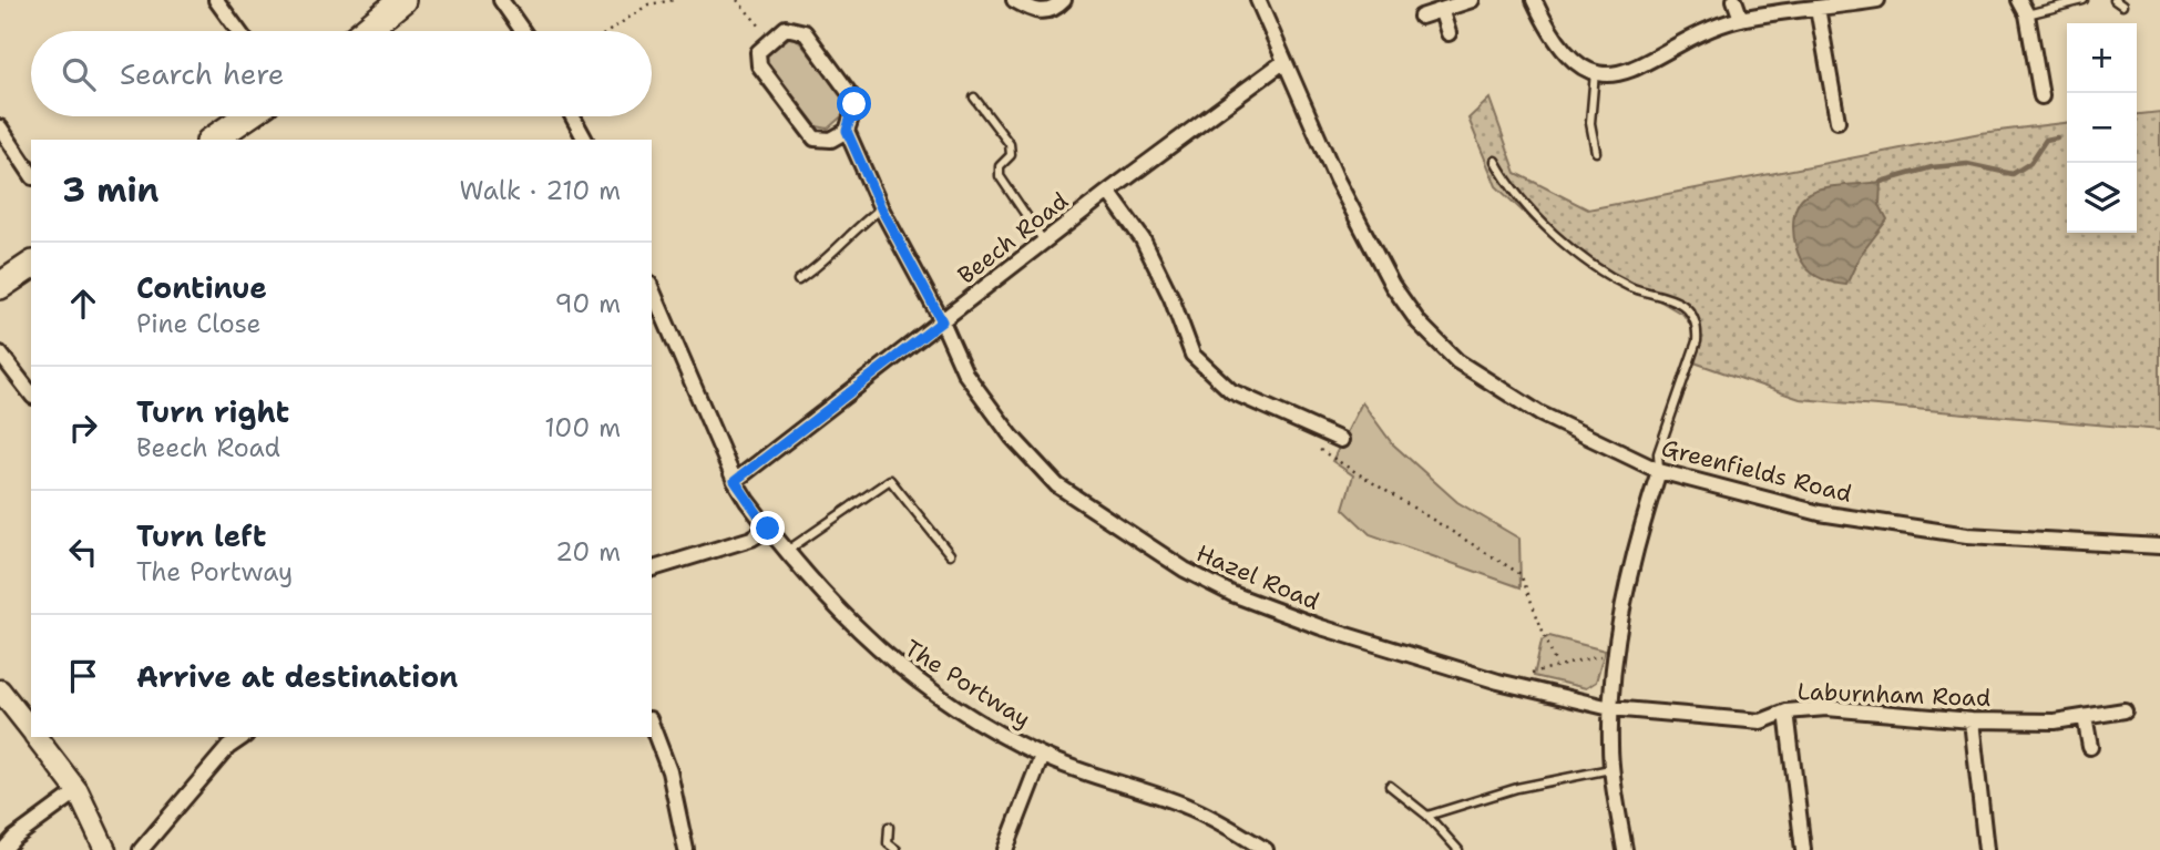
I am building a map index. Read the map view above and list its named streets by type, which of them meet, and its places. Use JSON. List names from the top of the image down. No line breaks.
{"streets":{"street":["Beech Road","Greenfields Road","Hazel Road","The Portway","Laburnham Road"]},"crossings":[["Beech Road","Greenfields Road"],["Beech Road","Hazel Road"],["Beech Road","The Portway"],["Hazel Road","Laburnham Road"]],"page":{"map_buttons":["+","−"],"search":"Search here","heading":["3 min","Walk · 210 m"],"list":[["Continue","Pine Close","90 m"],["Turn right","Beech Road","100 m"],["Turn left","The Portway","20 m"],"Arrive at destination"]}}
